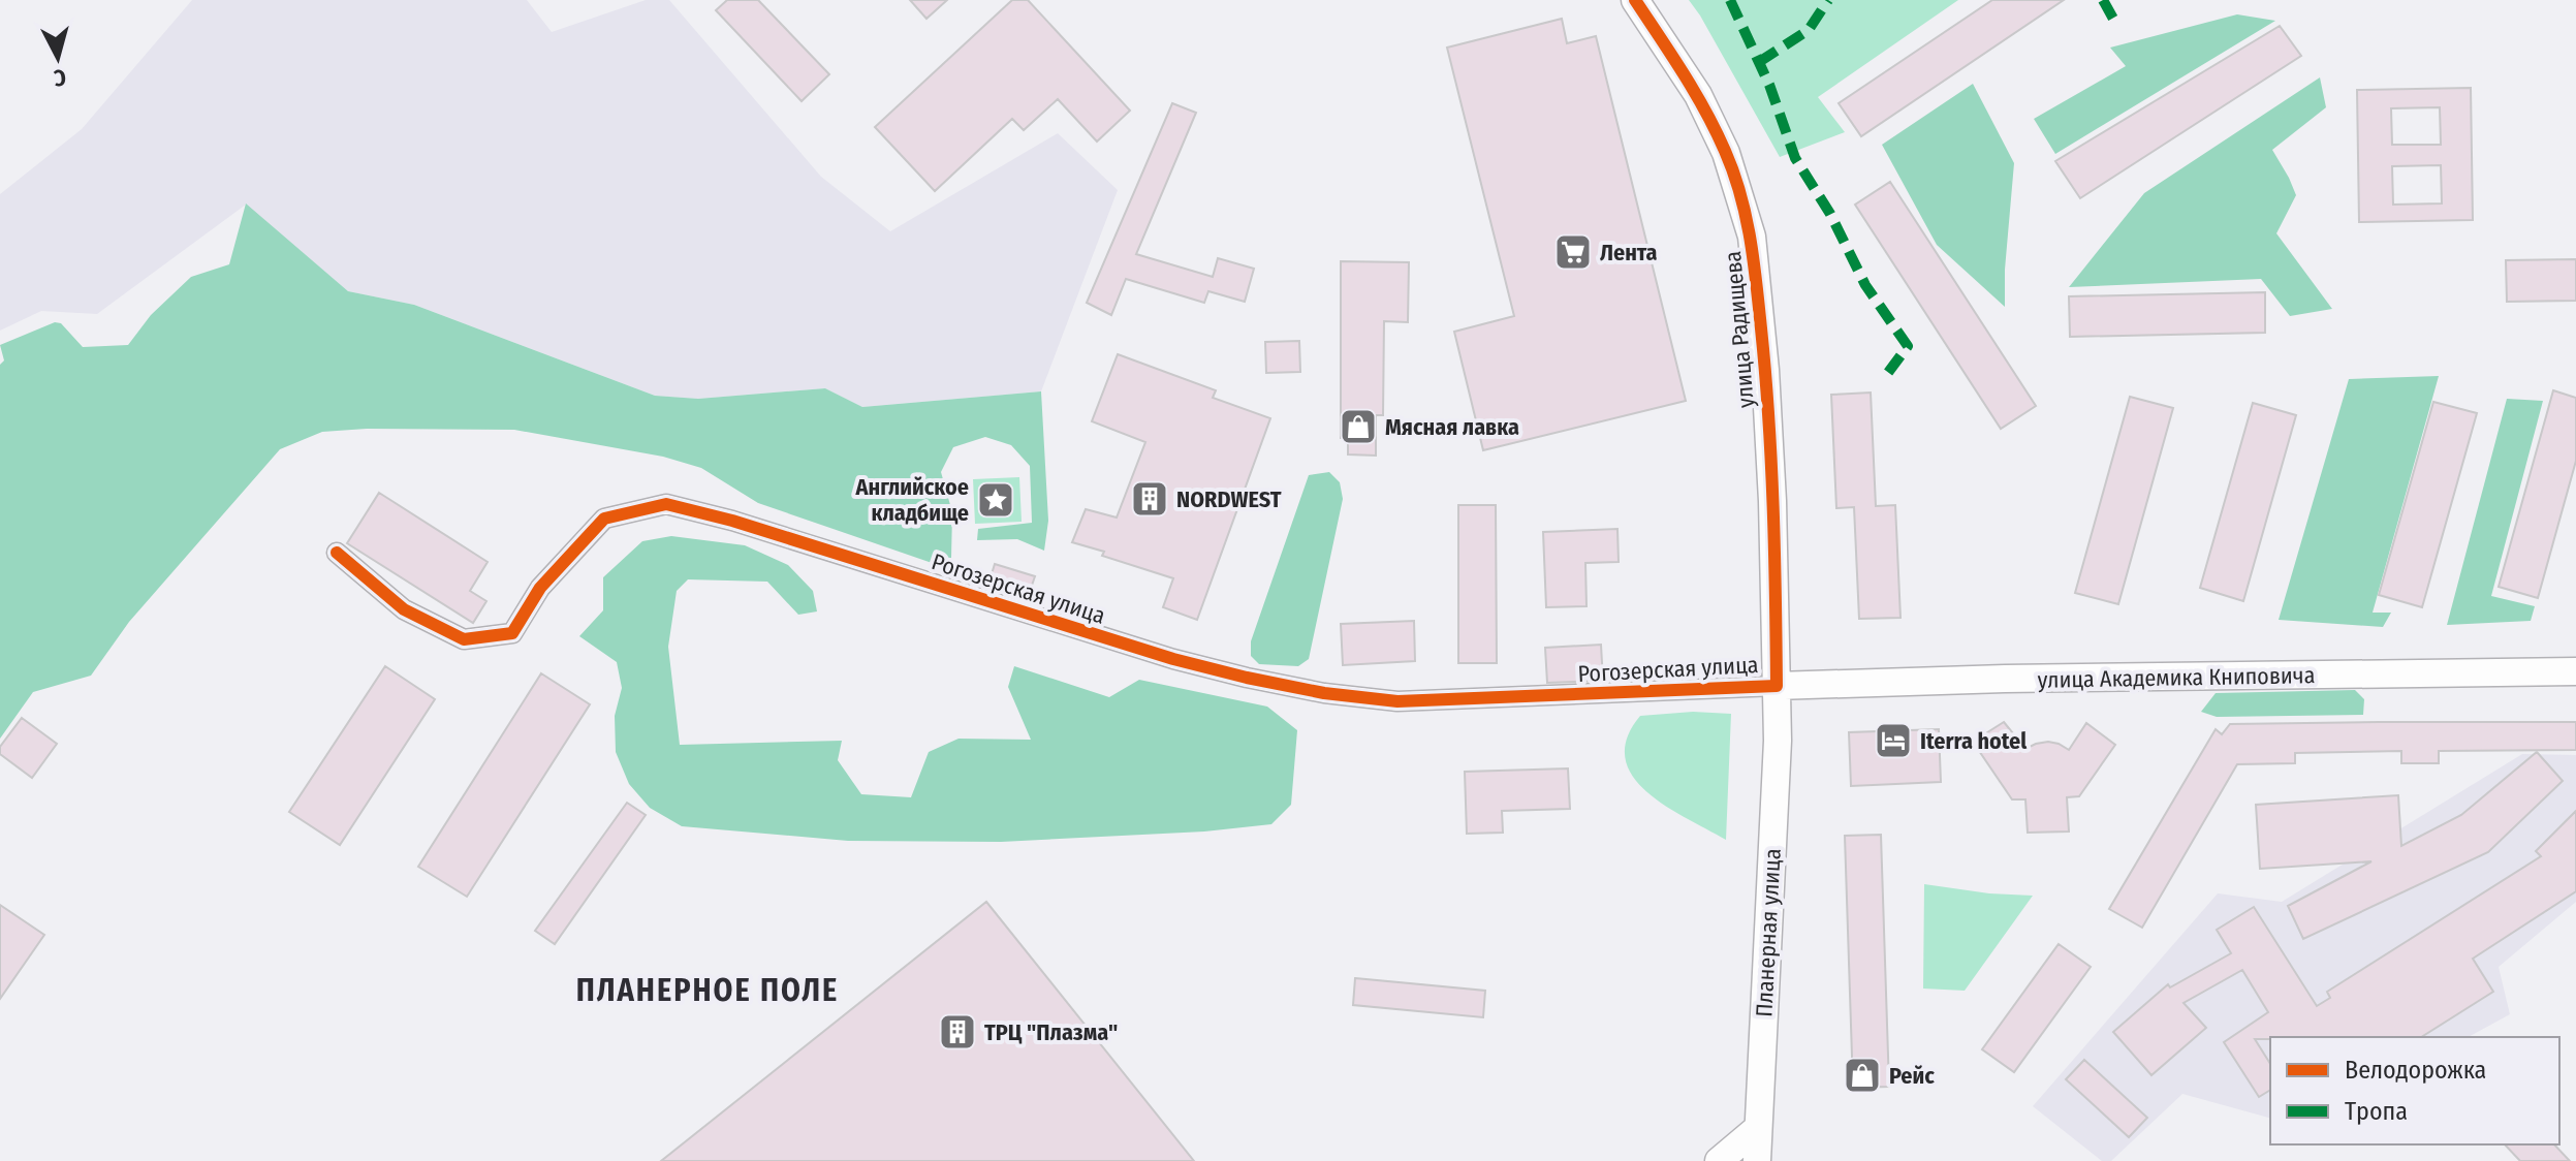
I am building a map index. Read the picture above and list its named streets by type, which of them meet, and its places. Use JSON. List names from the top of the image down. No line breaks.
{"streets":{"main road":["улица Радищева","улица Академика Книповича","Планерная улица"],"street":["Рогозерская улица"]},"crossings":[["улица Радищева","Рогозерская улица"],["улица Радищева","улица Академика Книповича"],["улица Радищева","Планерная улица"],["Рогозерская улица","улица Академика Книповича"],["Рогозерская улица","Планерная улица"],["улица Академика Книповича","Планерная улица"]],"districts":["ПЛАНЕРНОЕ ПОЛЕ"],"places":{"supermarket":["Лента"],"shop":["Мясная лавка","Рейс"],"building":["NORDWEST","ТРЦ \"Плазма\""],"place":["Английское кладбище"],"hotel":["Iterra hotel"]},"legend":["Велодорожка","Тропа"],"north":"bottom"}
